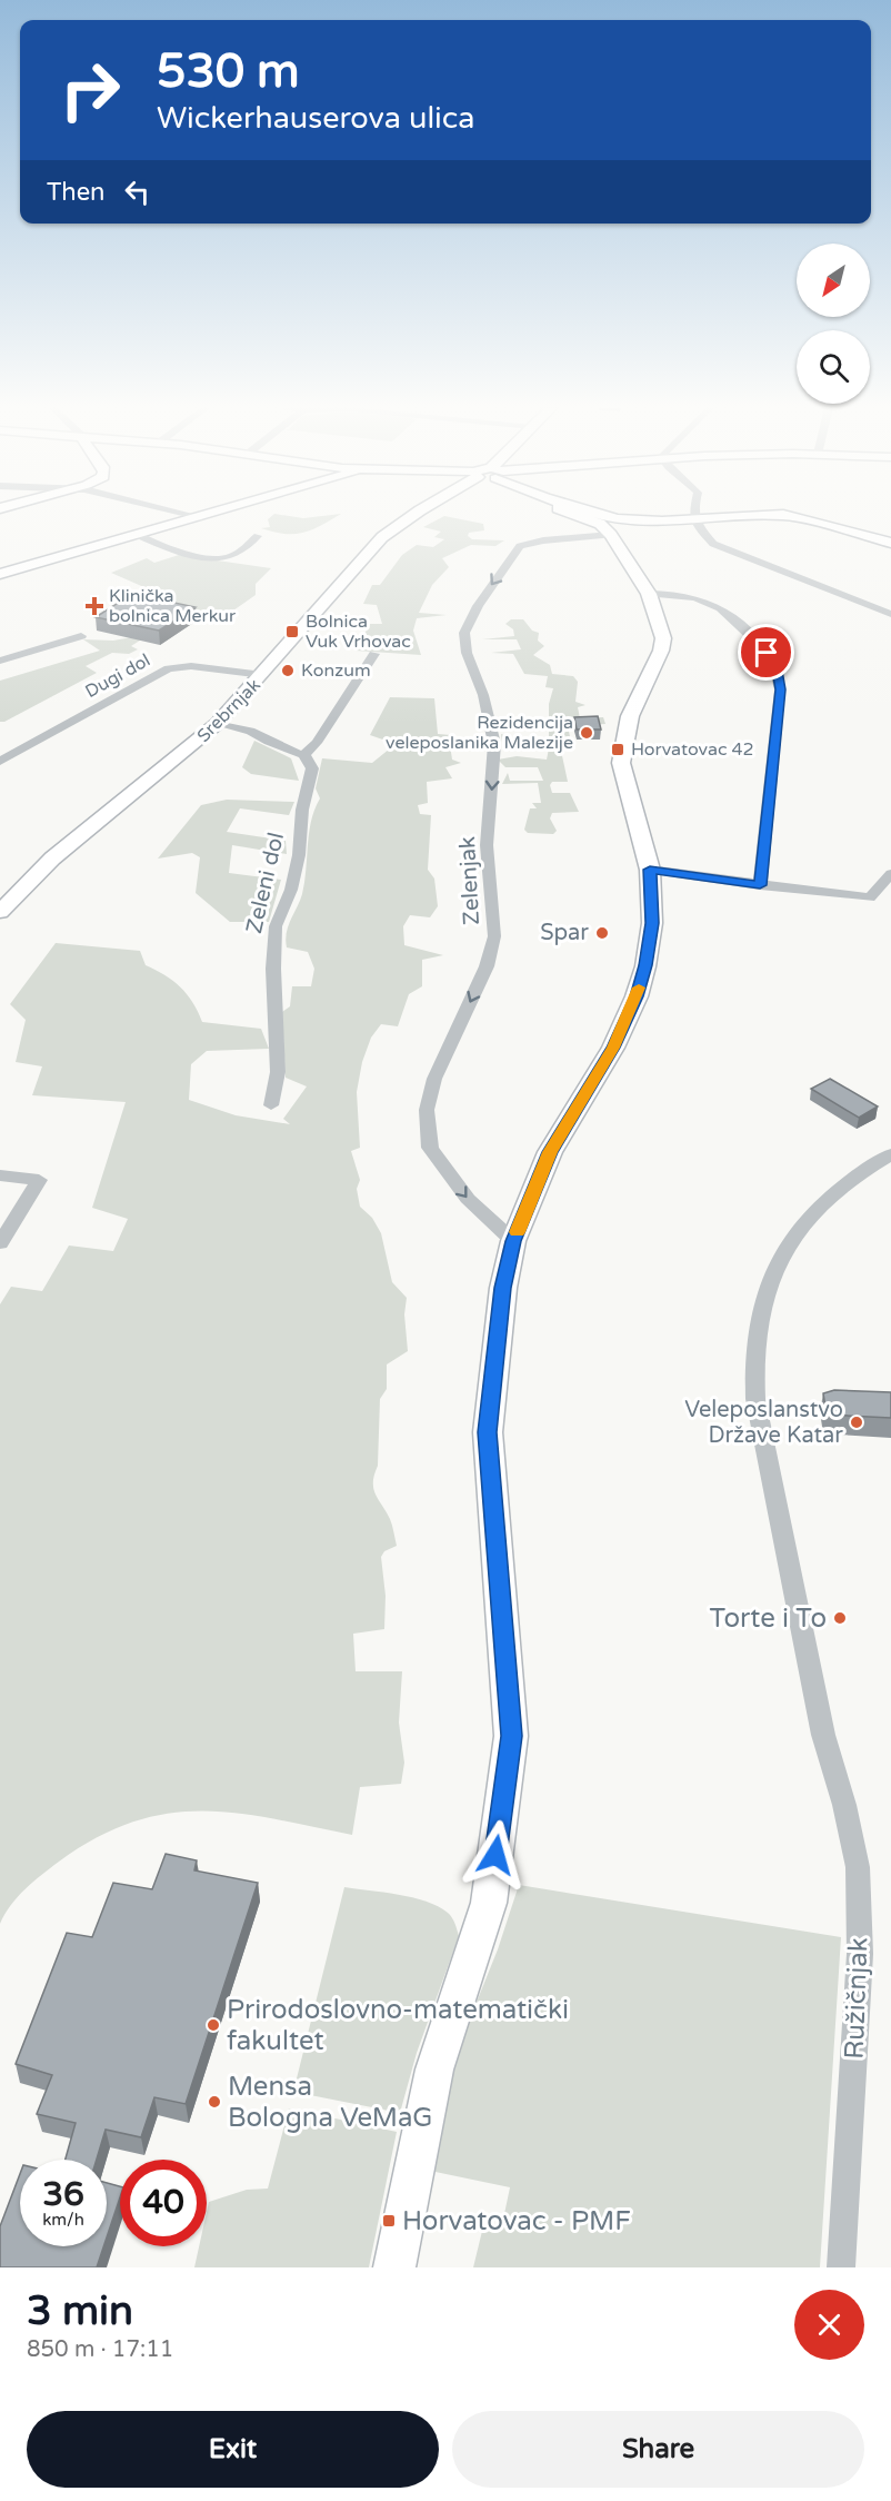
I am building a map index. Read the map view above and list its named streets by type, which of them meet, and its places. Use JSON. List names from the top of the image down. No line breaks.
{"streets":{"street":["Dugi dol","Srebrnjak","Zelenjak","Zeleni dol","Ružičnjak"]},"crossings":[["Dugi dol","Srebrnjak"]],"places":{"health":["Klinička bolnica Merkur"],"transit":["Bolnica Vuk Vrhovac","Horvatovac 42","Horvatovac - PMF"],"other":["Konzum","Rezidencija veleposlanika Malezije","Spar","Veleposlanstvo Države Katar","Torte i To","Prirodoslovno-matematički fakultet","Mensa Bologna VeMaG"]},"north":"bottom left","page":{"turn":["530 m","Wickerhauserova ulica"],"then":"Then","speed":"36 km/h","limit":"40","heading":["3 min","850 m · 17:11"],"buttons":["Exit","Share"]}}
